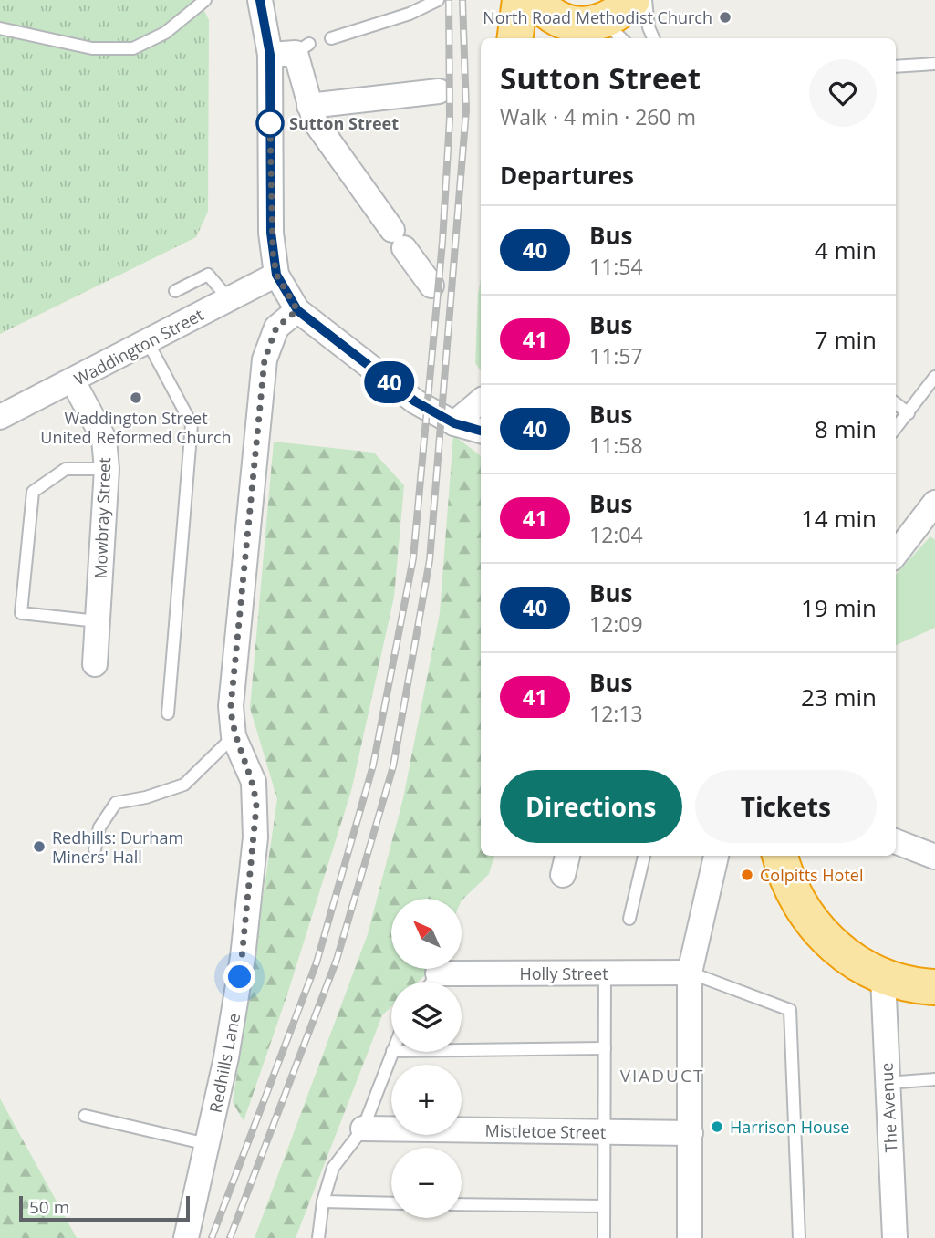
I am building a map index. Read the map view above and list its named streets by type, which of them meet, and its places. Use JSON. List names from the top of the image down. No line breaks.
{"streets":{"street":["Waddington Street","Mowbray Street","Holly Street","Redhills Lane","The Avenue","Mistletoe Street"]},"crossings":[["Waddington Street","Mowbray Street"]],"districts":["VIADUCT"],"places":["North Road Methodist Church","Sutton Street","Waddington Street United Reformed Church","Redhills: Durham Miners' Hall","Colpitts Hotel","Harrison House"],"lines":["bus line 40"],"scale_bar":"50 m","north":"top left","page":{"on_map":"40","heading":[["Sutton Street","Walk · 4 min · 260 m"],"Departures"],"list":[{"mark":"40","name":"Bus","note":"11:54","value":"4 min"},{"mark":"41","name":"Bus","note":"11:57","value":"7 min"},{"mark":"40","name":"Bus","note":"11:58","value":"8 min"},{"mark":"41","name":"Bus","note":"12:04","value":"14 min"},{"mark":"40","name":"Bus","note":"12:09","value":"19 min"},{"mark":"41","name":"Bus","note":"12:13","value":"23 min"}],"buttons":["Directions","Tickets"],"map_buttons":["+","−"],"scale":"50 m"}}
